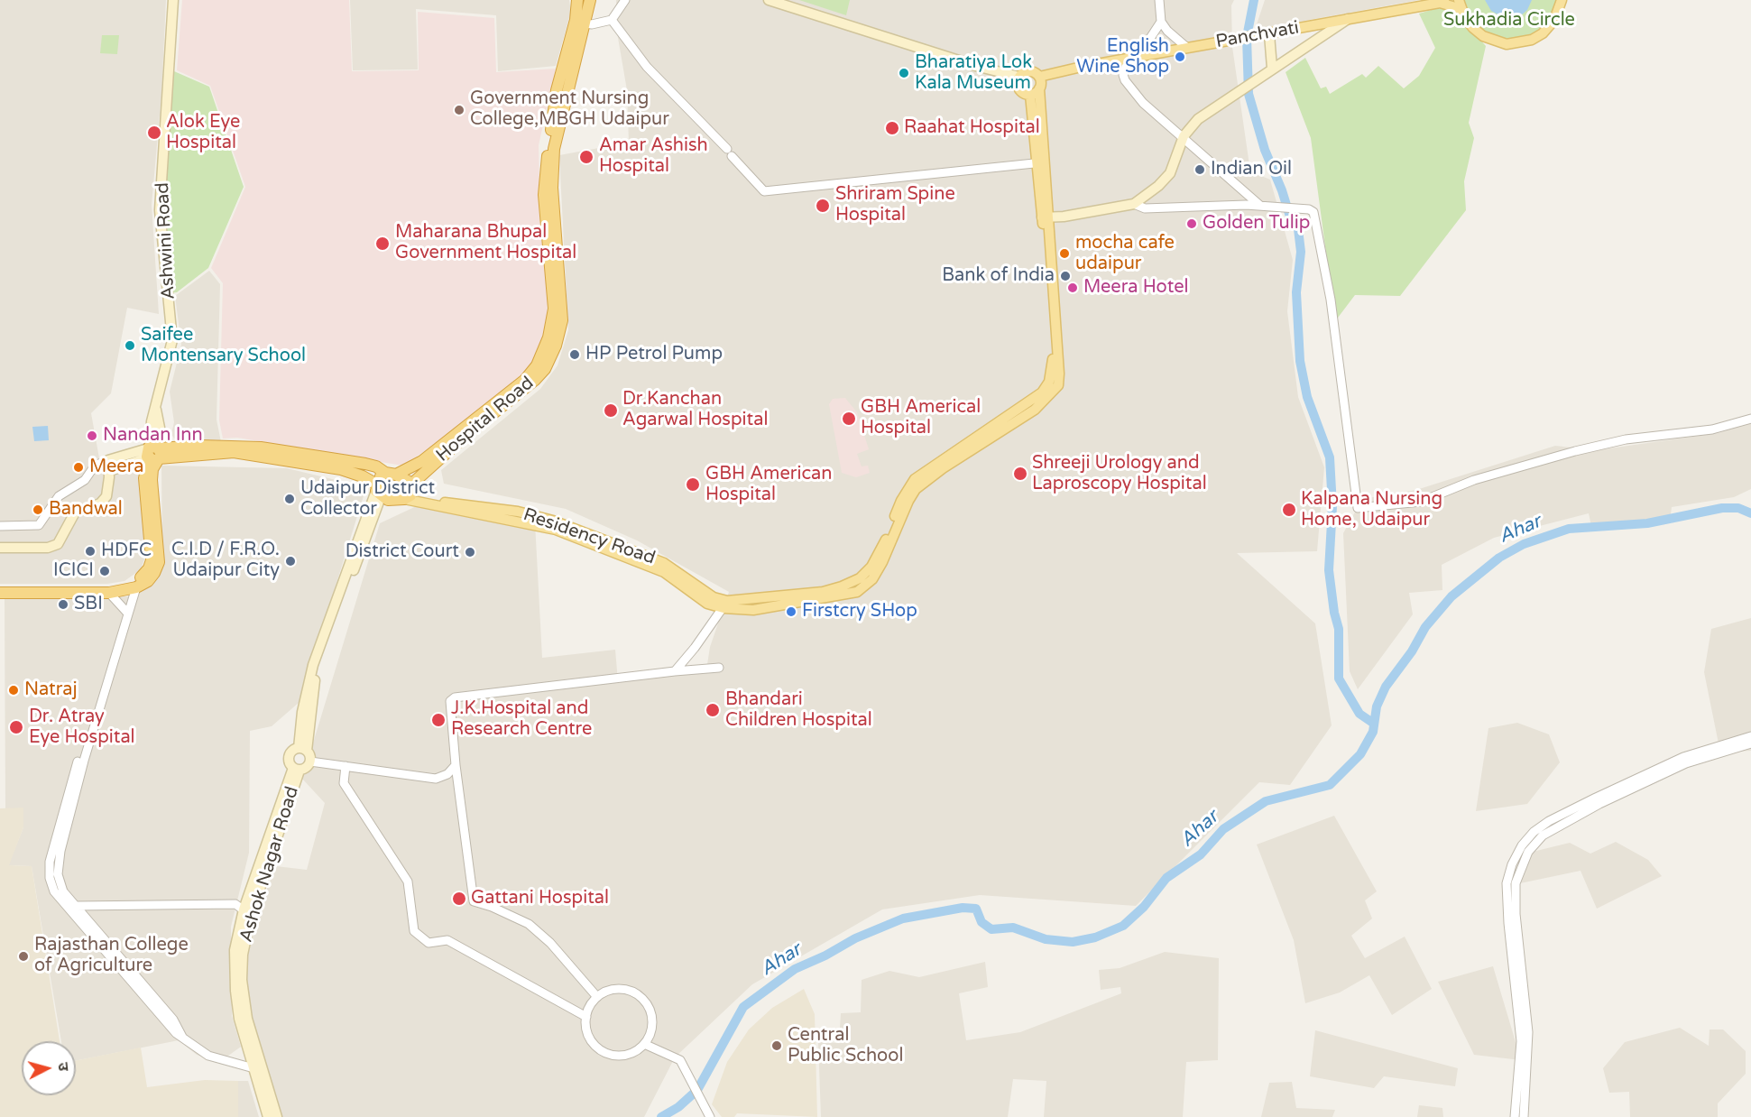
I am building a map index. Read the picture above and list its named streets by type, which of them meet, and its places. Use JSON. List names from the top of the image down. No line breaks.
{"streets":{"highway":["Hospital Road"],"main road":["Panchvati","Ashwini Road","Residency Road","Ashok Nagar Road"]},"crossings":[["Panchvati","Residency Road"],["Hospital Road","Residency Road"]],"water":["Ahar"],"parks":["Sukhadia Circle"],"places":["English Wine Shop","Bharatiya Lok Kala Museum","Government Nursing College,MBGH Udaipur","Raahat Hospital","Alok Eye Hospital","Amar Ashish Hospital","Indian Oil","Shriram Spine Hospital","Golden Tulip","Maharana Bhupal Government Hospital","mocha cafe udaipur","Bank of India","Meera Hotel","Saifee Montensary School","HP Petrol Pump","Dr.Kanchan Agarwal Hospital","GBH Americal Hospital","Nandan Inn","Meera","Shreeji Urology and Laproscopy Hospital","GBH American Hospital","Udaipur District Collector","Bandwal","Kalpana Nursing Home, Udaipur","HDFC","District Court","C.I.D / F.R.O. Udaipur City","ICICI","SBI","Firstcry SHop","Natraj","Bhandari Children Hospital","J.K.Hospital and Research Centre","Dr. Atray Eye Hospital","Gattani Hospital","Rajasthan College of Agriculture","Central Public School"],"north":"right"}
